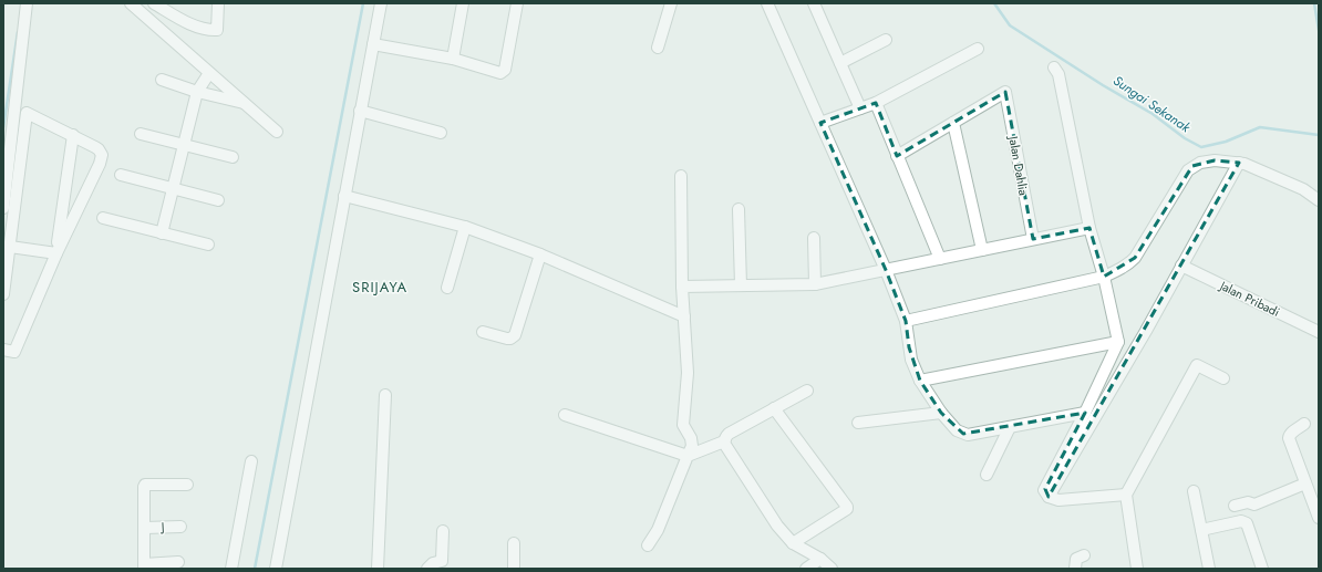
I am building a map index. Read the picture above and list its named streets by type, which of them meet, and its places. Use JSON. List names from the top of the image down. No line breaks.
{"streets":{"street":["Jalan Dahlia","Jalan Pribadi","J"]},"districts":["SRIJAYA"],"water":["Sungai Sekanak"]}
